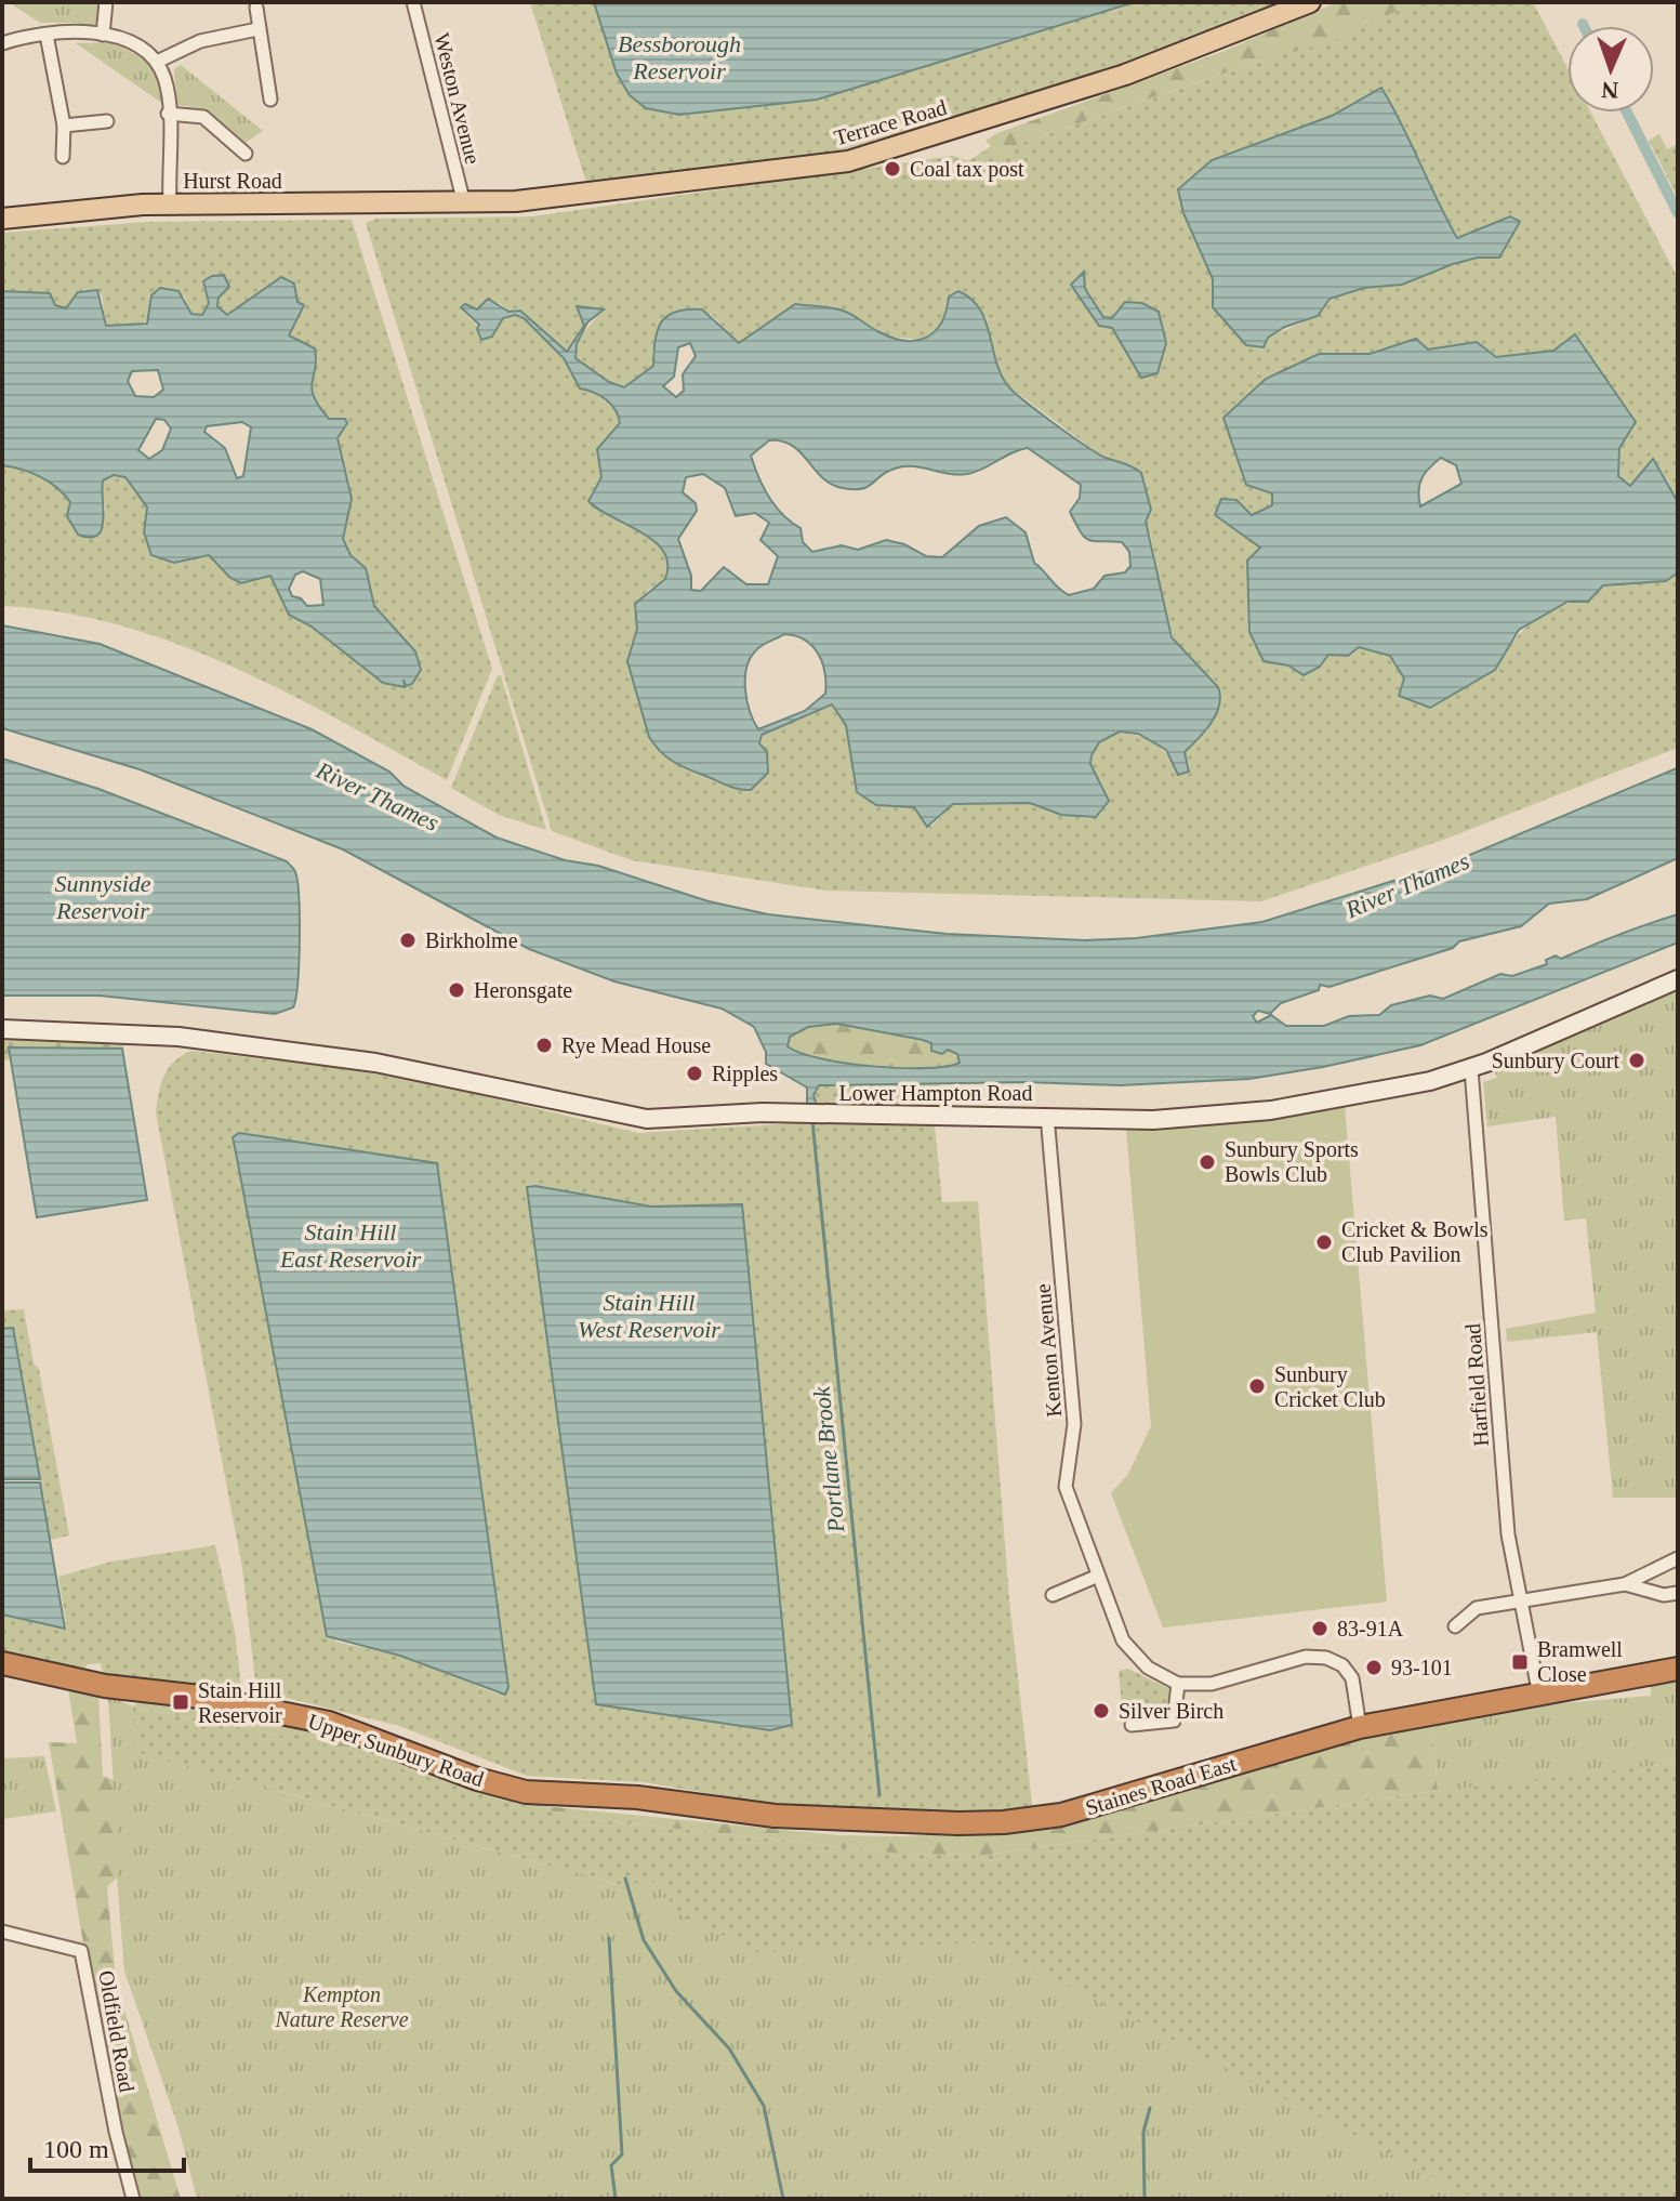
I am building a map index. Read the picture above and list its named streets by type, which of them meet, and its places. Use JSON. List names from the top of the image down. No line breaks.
{"streets":{"highway":["Upper Sunbury Road","Staines Road East"],"main road":["Terrace Road","Hurst Road"],"street":["Weston Avenue","Lower Hampton Road","Kenton Avenue","Harfield Road","Oldfield Road"]},"crossings":[["Weston Avenue","Terrace Road"],["Weston Avenue","Hurst Road"],["Terrace Road","Hurst Road"],["Lower Hampton Road","Kenton Avenue"],["Lower Hampton Road","Harfield Road"],["Harfield Road","Staines Road East"],["Upper Sunbury Road","Staines Road East"]],"water":["Bessborough Reservoir","River Thames","Sunnyside Reservoir","Stain Hill East Reservoir","Stain Hill West Reservoir","Portlane Brook"],"parks":["Kempton Nature Reserve"],"places":{"other":["Coal tax post","Birkholme","Heronsgate","Rye Mead House","Sunbury Court","Ripples","Sunbury Sports Bowls Club","Cricket & Bowls Club Pavilion","Sunbury Cricket Club","83-91A","93-101","Silver Birch"],"transit":["Bramwell Close","Stain Hill Reservoir"]},"scale_bar":"100 m","north":"bottom"}
